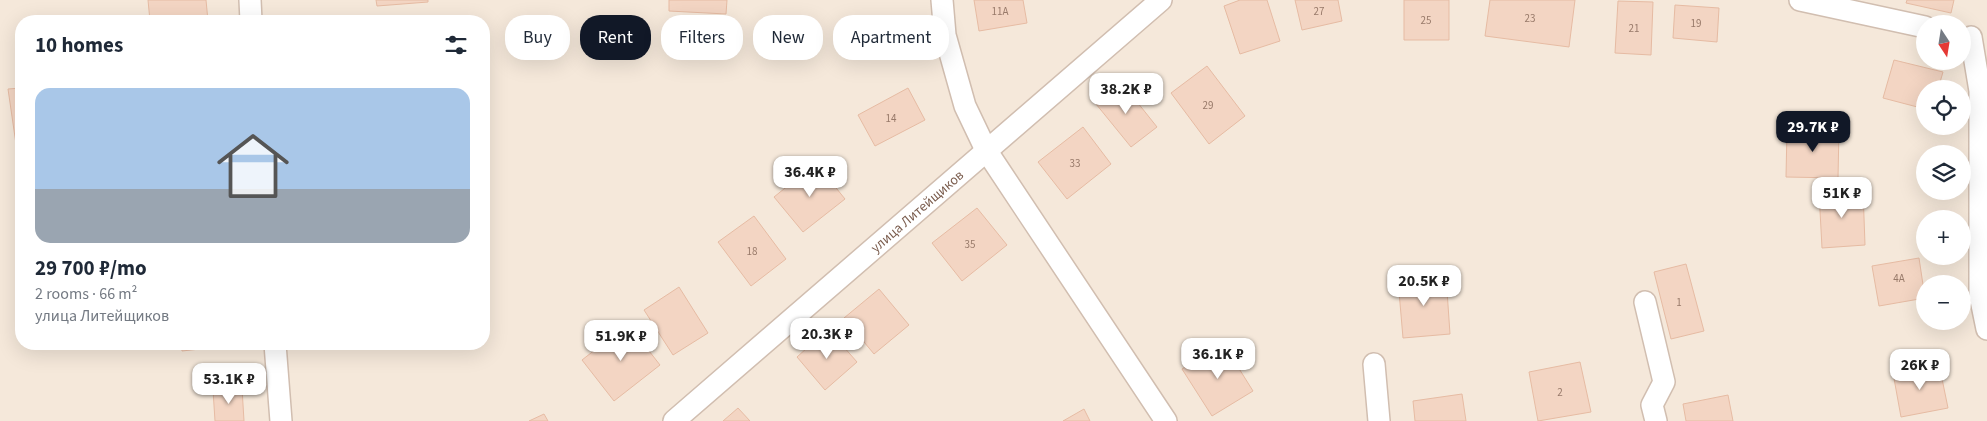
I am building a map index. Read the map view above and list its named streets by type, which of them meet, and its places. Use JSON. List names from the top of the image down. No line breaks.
{"streets":{"street":["улица Литейщиков"]},"house_numbers":["11А","27","23","25","19","21","29","14","33","35","18","4А","1","2"],"north":"bottom","page":{"map_buttons":["+","−"],"chip":["Buy","Rent","Filters","New","Apartment"],"heading":"10 homes","price":["38.2K ₽","29.7K ₽","36.4K ₽","51K ₽","20.5K ₽","20.3K ₽","51.9K ₽","36.1K ₽","26K ₽","53.1K ₽"],"list":[{"name":"29 700 ₽/mo","note":"2 rooms · 66 m² · улица Литейщиков"}]}}
